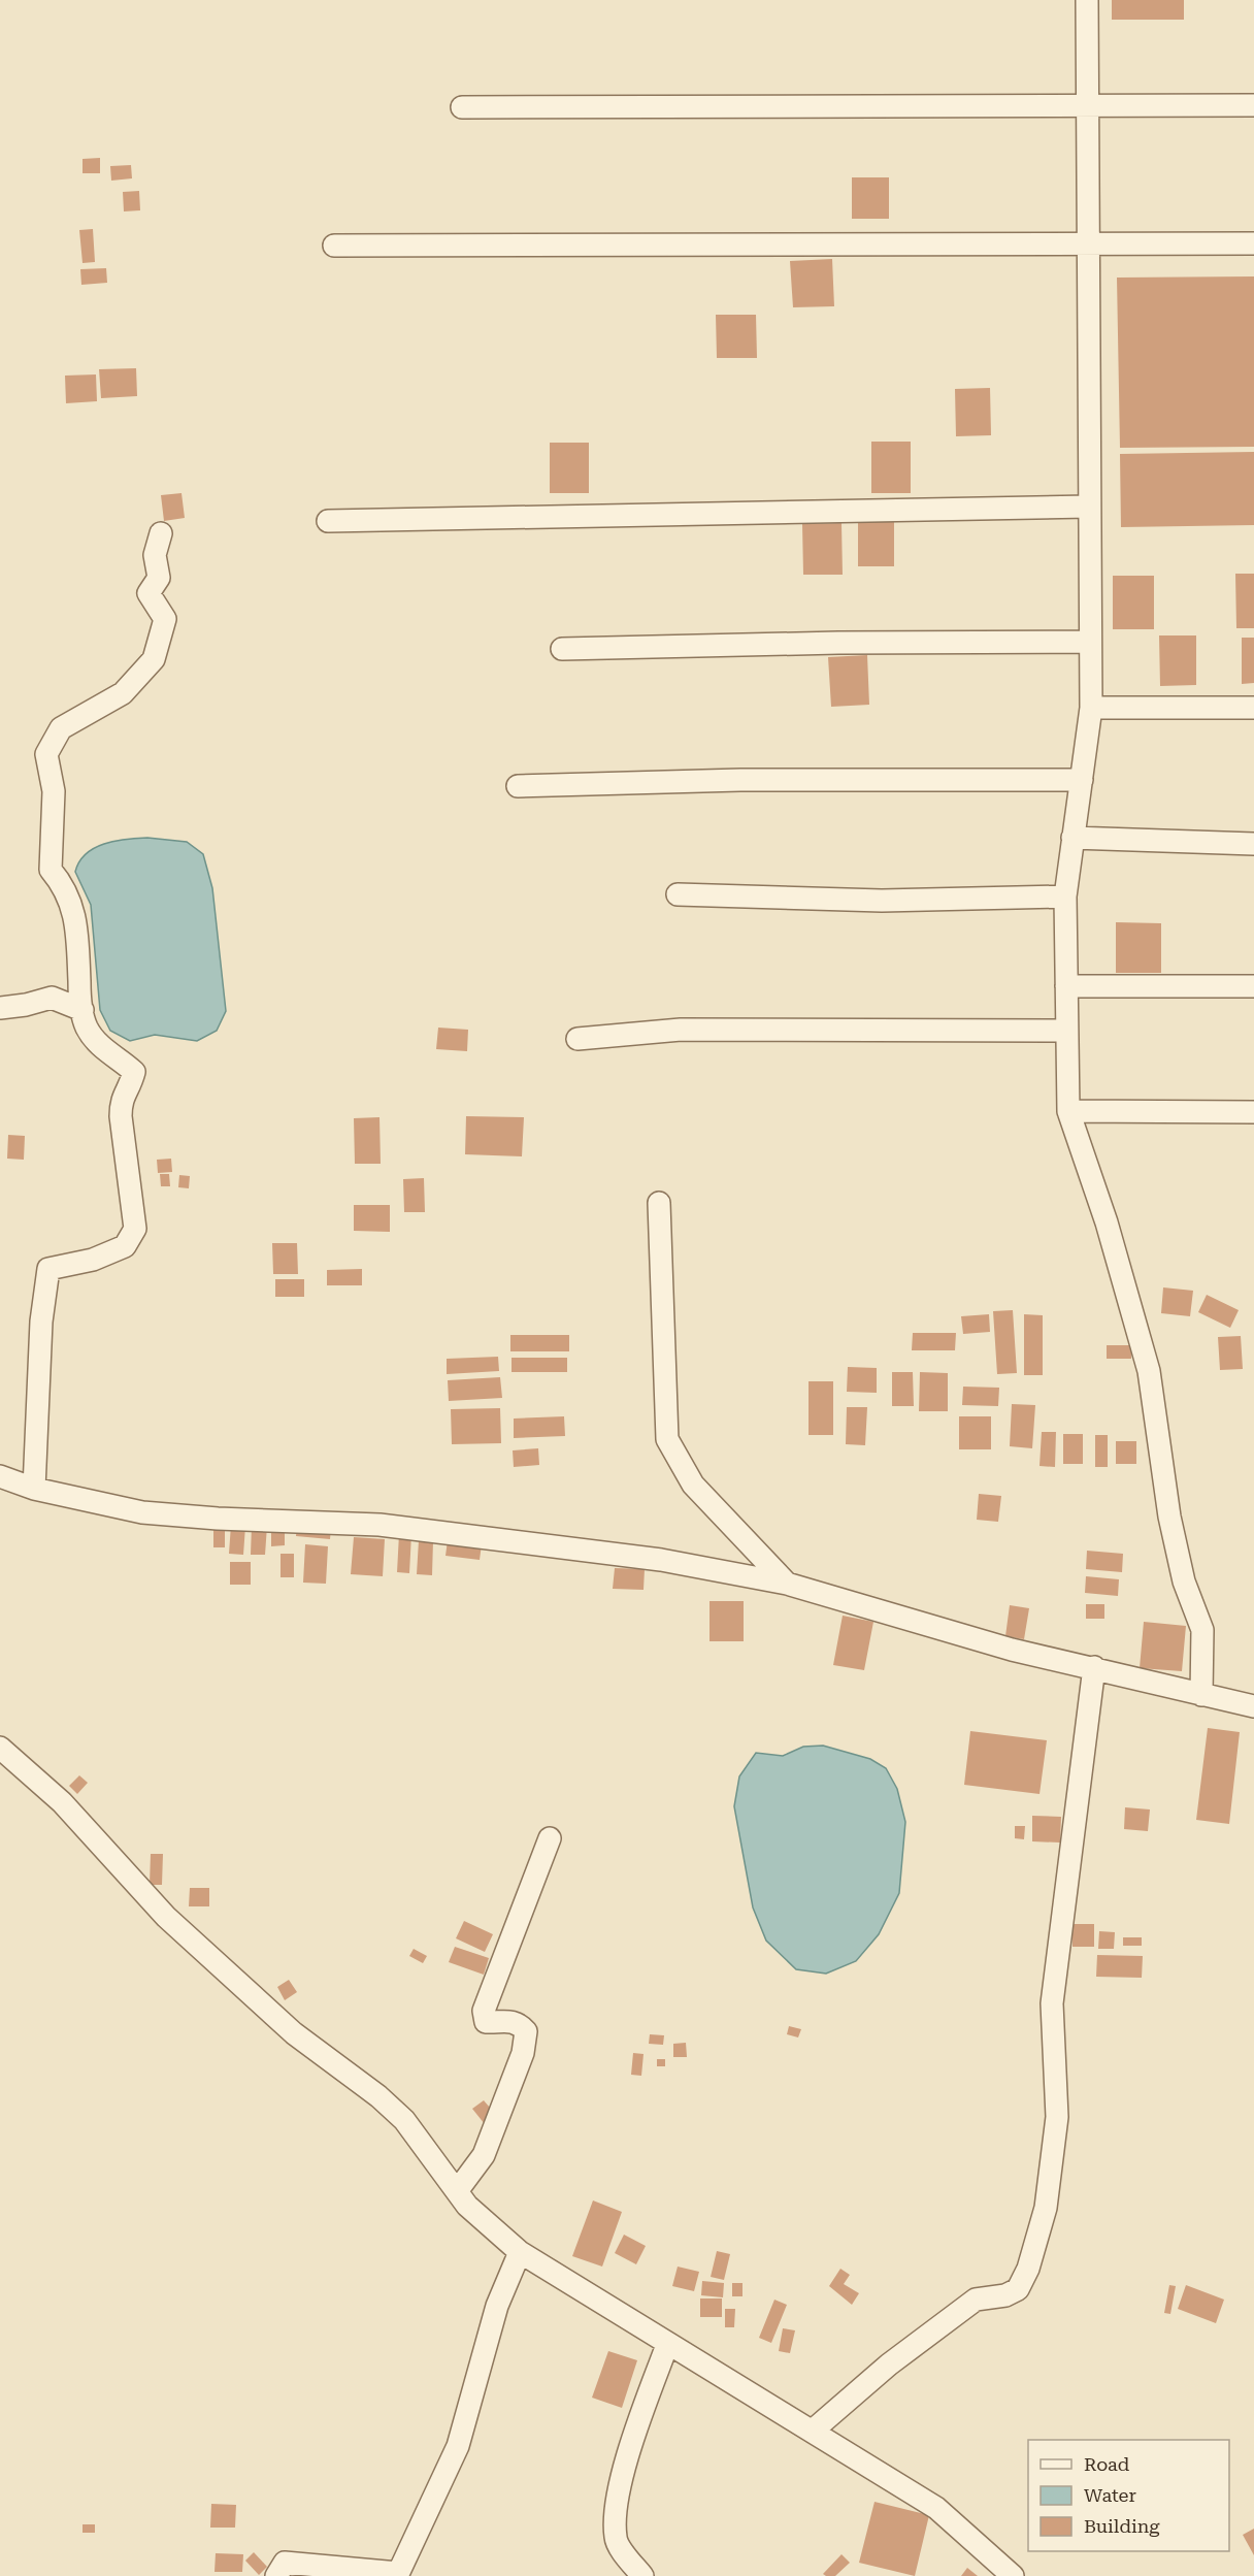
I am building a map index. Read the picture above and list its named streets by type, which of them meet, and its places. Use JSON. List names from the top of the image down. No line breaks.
{"legend":["Road","Water","Building"]}
